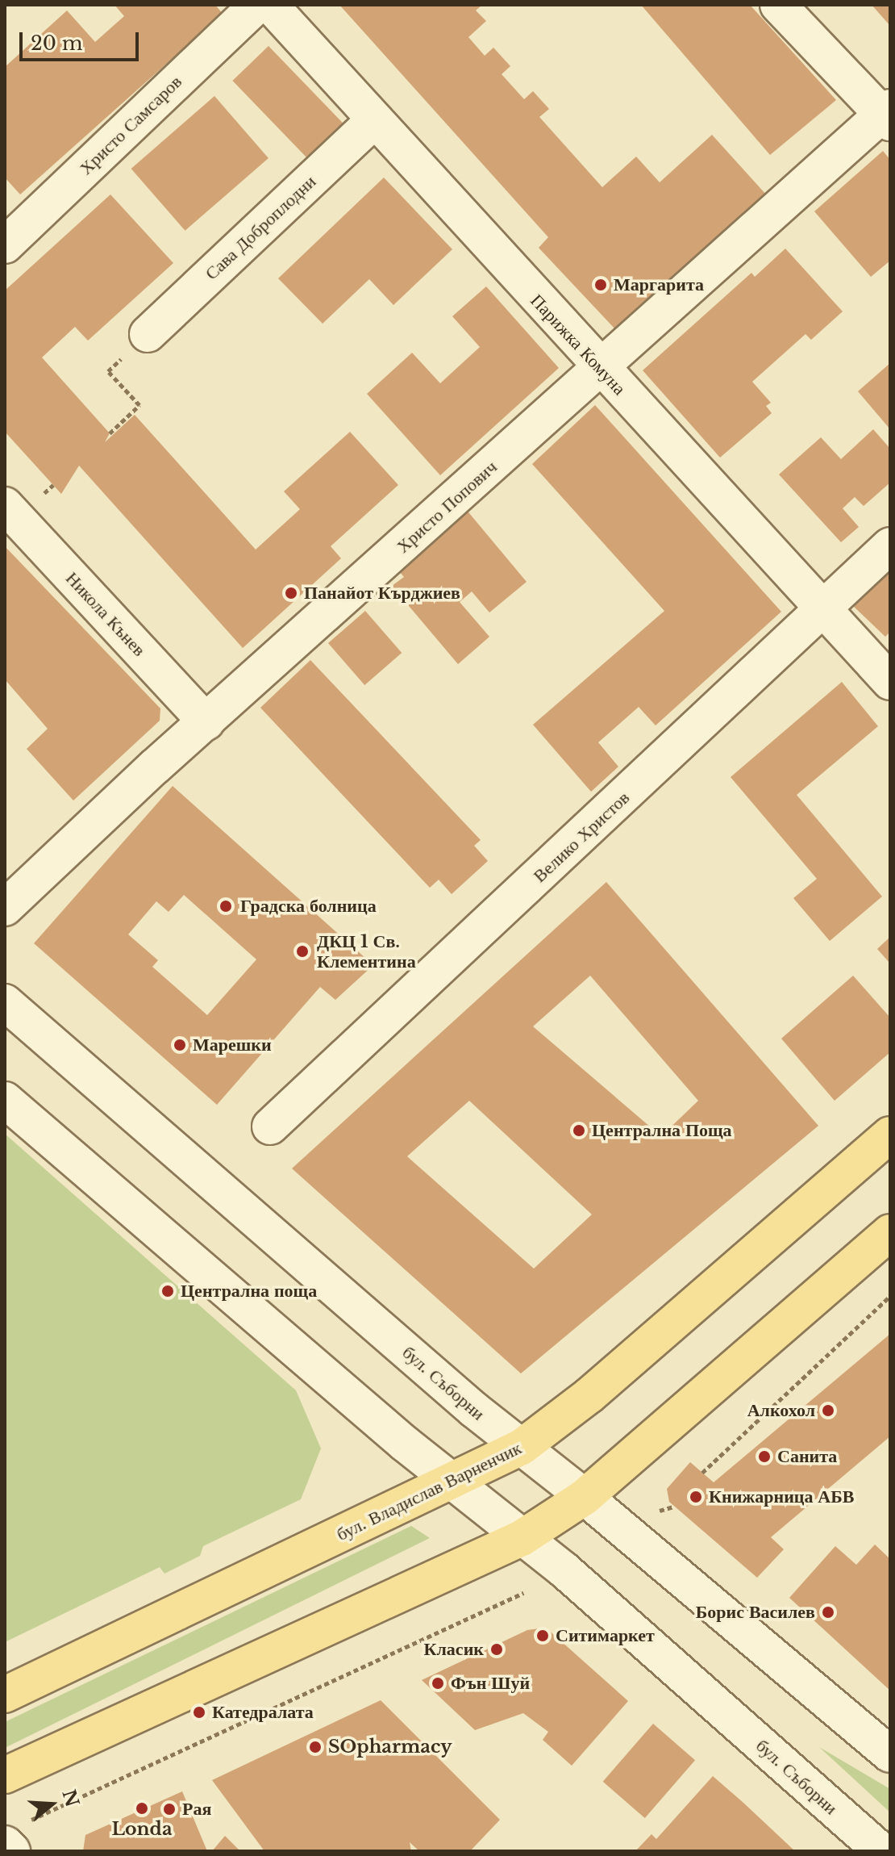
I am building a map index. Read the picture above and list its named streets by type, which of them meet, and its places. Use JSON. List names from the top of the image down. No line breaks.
{"streets":{"main road":["бул. Владислав Варненчик"],"street":["Христо Самсаров","Сава Доброплодни","Парижка Комуна","Христо Попович","Никола Кънев","Велико Христов","бул. Съборни"]},"crossings":[["Сава Доброплодни","Парижка Комуна"],["Парижка Комуна","Христо Попович"],["Парижка Комуна","Велико Христов"],["Христо Попович","Никола Кънев"],["бул. Съборни","бул. Владислав Варненчик"]],"places":["Маргарита","Панайот Кърджиев","Градска болница","ДКЦ 1 Св. Клементина","Марешки","Централна Поща","Централна поща","Алкохол","Санита","Книжарница АБВ","Борис Василев","Ситимаркет","Класик","Фън Шуй","Катедралата","SOpharmacy","Londa","Рая"],"scale_bar":"20 m","north":"right"}
